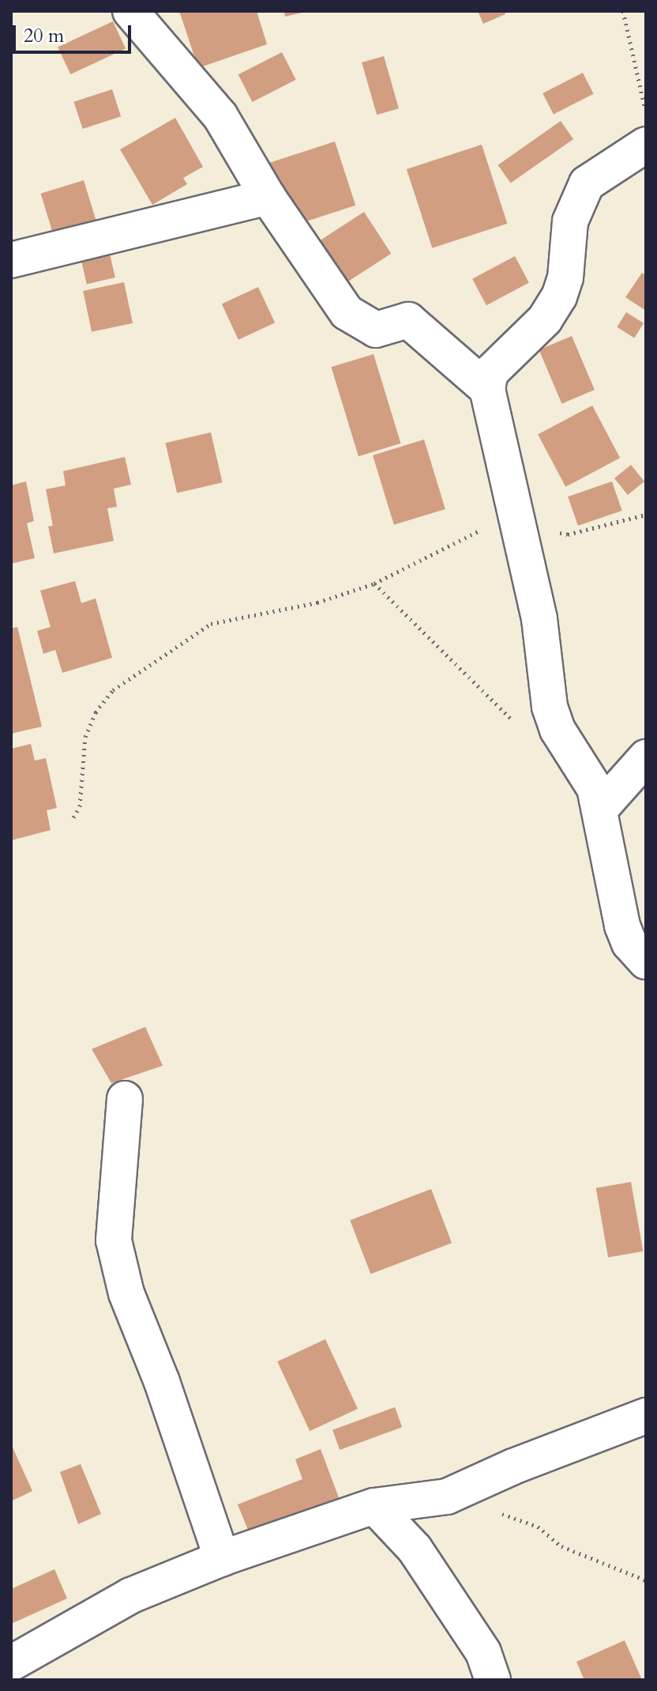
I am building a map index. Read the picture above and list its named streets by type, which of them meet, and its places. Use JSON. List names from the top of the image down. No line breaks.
{"scale_bar":"20 m"}
